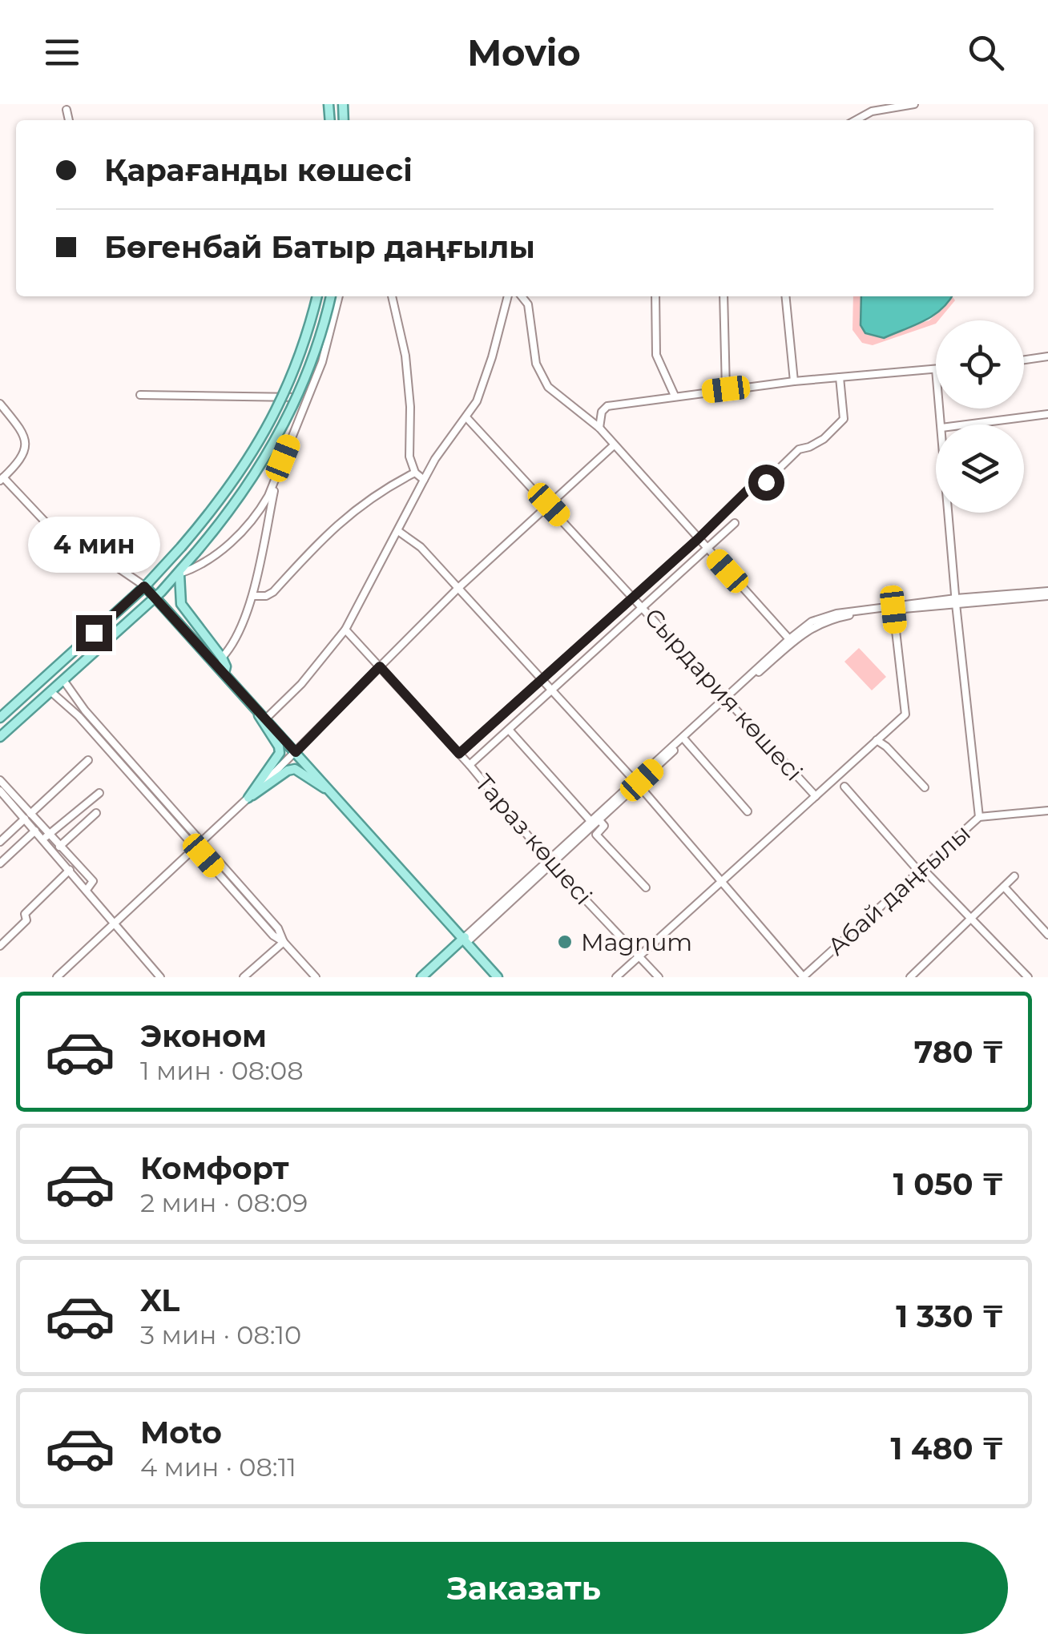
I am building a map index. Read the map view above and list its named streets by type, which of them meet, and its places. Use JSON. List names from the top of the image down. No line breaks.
{"streets":{"street":["Сырдария көшесі","Тараз көшесі","Абай даңғылы"]},"places":["Magnum"],"page":{"header":"Movio","banner":["Қарағанды көшесі","Бөгенбай Батыр даңғылы"],"bubble":"4 мин","list":[{"name":"Эконом","note":"1 мин · 08:08","value":"780 ₸"},{"name":"Комфорт","note":"2 мин · 08:09","value":"1 050 ₸"},{"name":"XL","note":"3 мин · 08:10","value":"1 330 ₸"},{"name":"Moto","note":"4 мин · 08:11","value":"1 480 ₸"}],"buttons":"Заказать"}}
